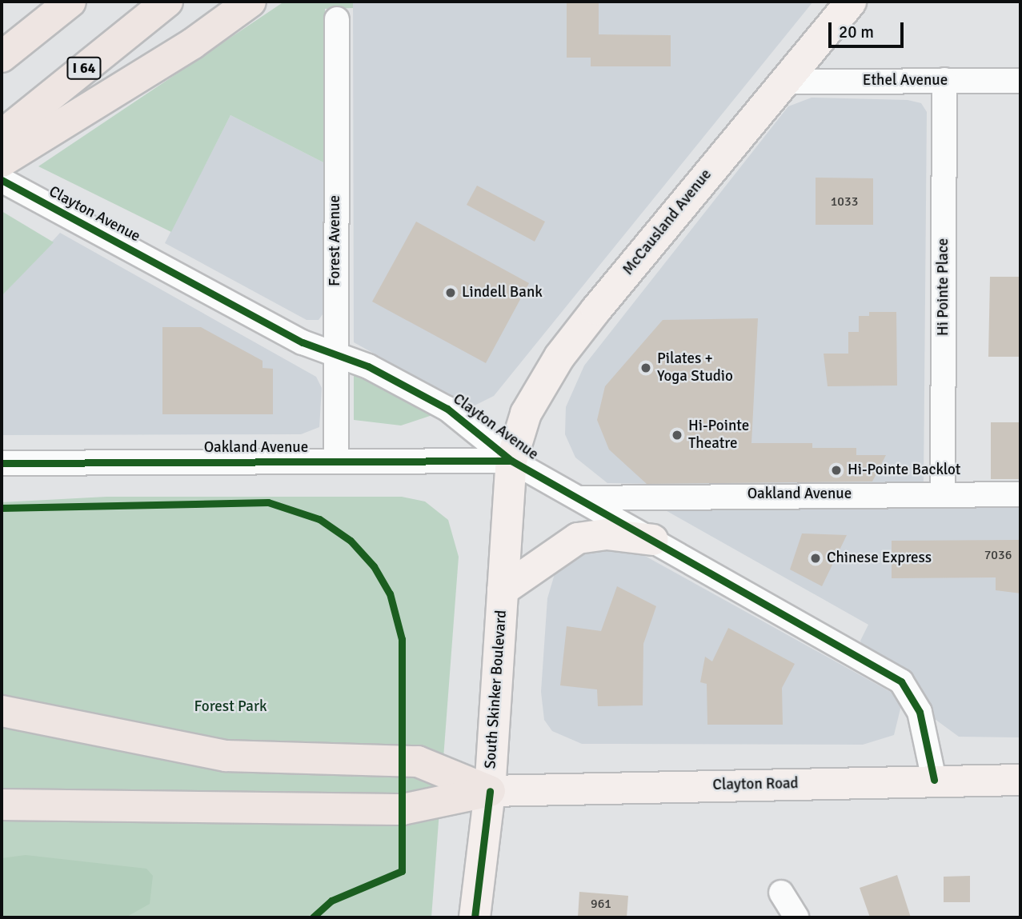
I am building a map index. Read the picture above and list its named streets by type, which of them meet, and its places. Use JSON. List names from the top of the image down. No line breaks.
{"streets":{"highway":["I 64"],"main road":["McCausland Avenue","South Skinker Boulevard","Clayton Road"],"street":["Ethel Avenue","Clayton Avenue","Forest Avenue","Hi Pointe Place","Oakland Avenue"]},"crossings":[["Ethel Avenue","McCausland Avenue"],["Ethel Avenue","Hi Pointe Place"],["Clayton Avenue","McCausland Avenue"],["Clayton Avenue","Forest Avenue"],["Clayton Avenue","Oakland Avenue"],["Clayton Avenue","South Skinker Boulevard"],["Clayton Avenue","Clayton Road"],["McCausland Avenue","Oakland Avenue"],["McCausland Avenue","South Skinker Boulevard"],["Forest Avenue","Oakland Avenue"],["Hi Pointe Place","Oakland Avenue"],["Oakland Avenue","South Skinker Boulevard"],["South Skinker Boulevard","Clayton Road"]],"parks":["Forest Park"],"places":["Lindell Bank","Pilates + Yoga Studio","Hi-Pointe Theatre","Hi-Pointe Backlot","Chinese Express"],"house_numbers":["1033","7036","961"],"scale_bar":"20 m"}
